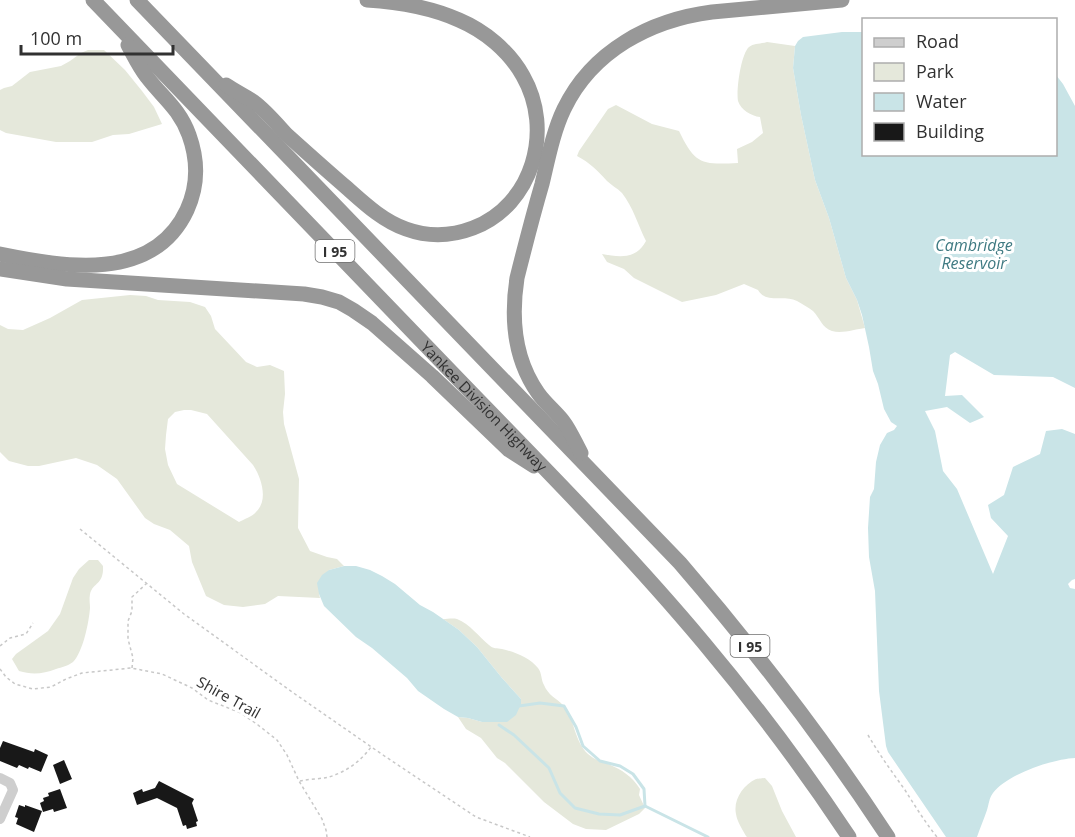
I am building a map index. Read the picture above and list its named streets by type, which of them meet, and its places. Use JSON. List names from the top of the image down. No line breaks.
{"streets":{"highway":["I 95","Yankee Division Highway"],"path":["Shire Trail"]},"water":["Cambridge Reservoir"],"legend":["Road","Park","Water","Building"],"scale_bar":"100 m"}
